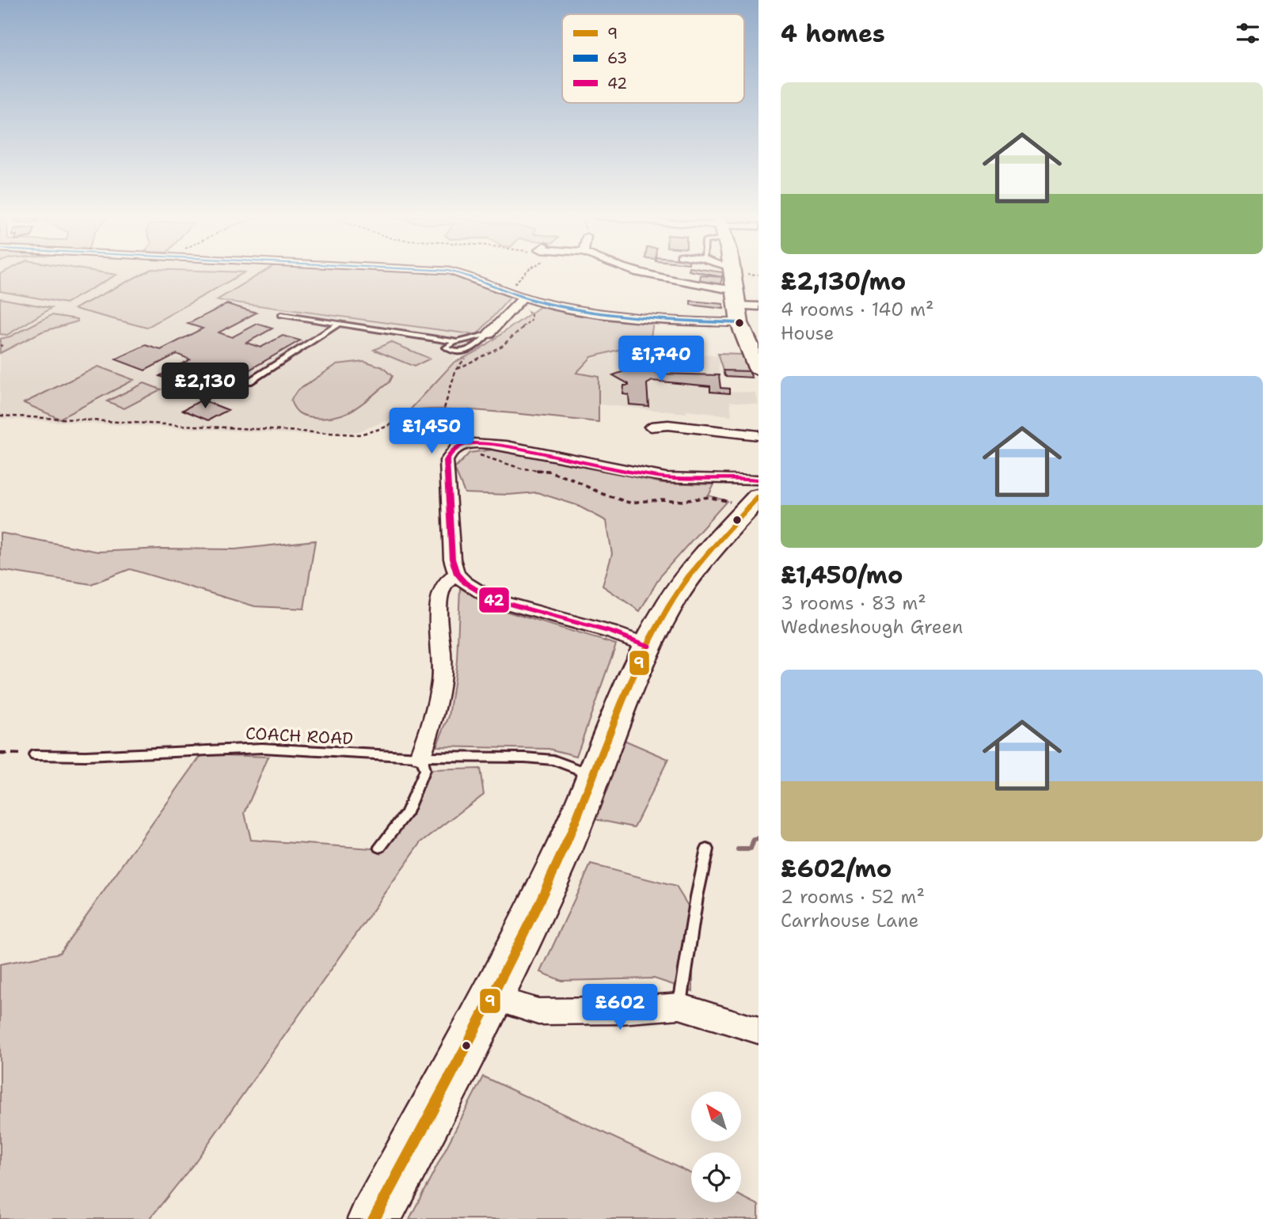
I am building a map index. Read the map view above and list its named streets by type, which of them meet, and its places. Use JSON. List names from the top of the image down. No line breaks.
{"streets":{"lane":["COACH ROAD"]},"lines":["transit line 63","transit line 42","transit line 9"],"legend":["9","63","42"],"north":"top left","page":{"heading":"4 homes","list":[{"name":"£2,130/mo","note":"4 rooms · 140 m² · House"},{"name":"£1,450/mo","note":"3 rooms · 83 m² · Wedneshough Green"},{"name":"£602/mo","note":"2 rooms · 52 m² · Carrhouse Lane"}],"price":["£1,740","£2,130","£1,450","£602"]}}
